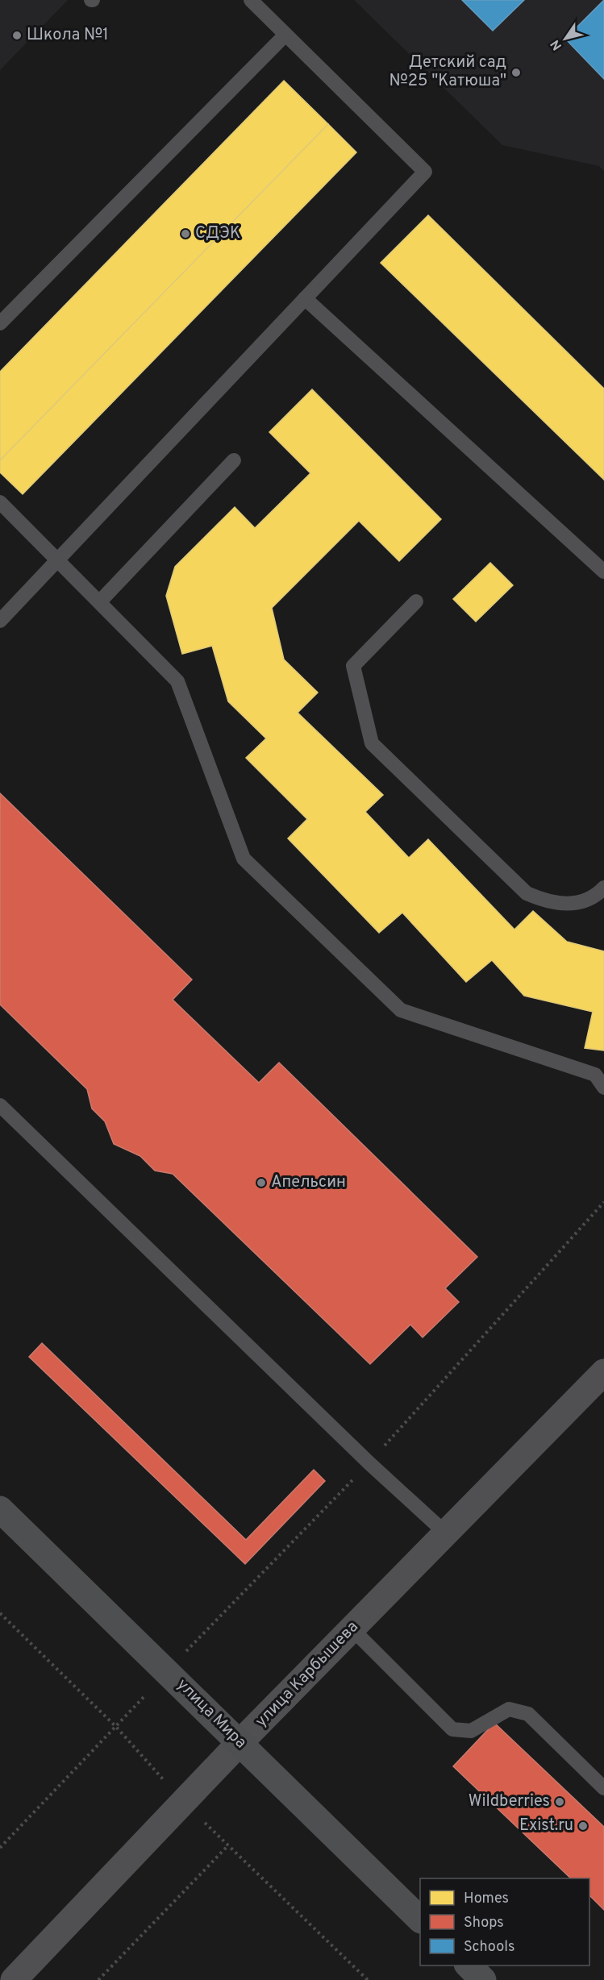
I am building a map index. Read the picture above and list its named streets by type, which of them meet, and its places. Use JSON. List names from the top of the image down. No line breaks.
{"streets":{"main road":["улица Мира"],"street":["улица Карбышева"]},"crossings":[["улица Карбышева","улица Мира"]],"places":["Школа №1","Детский сад №25 \"Катюша\"","СДЭК","Апельсин","Wildberries","Exist.ru"],"legend":["Homes","Shops","Schools"],"north":"bottom left"}
